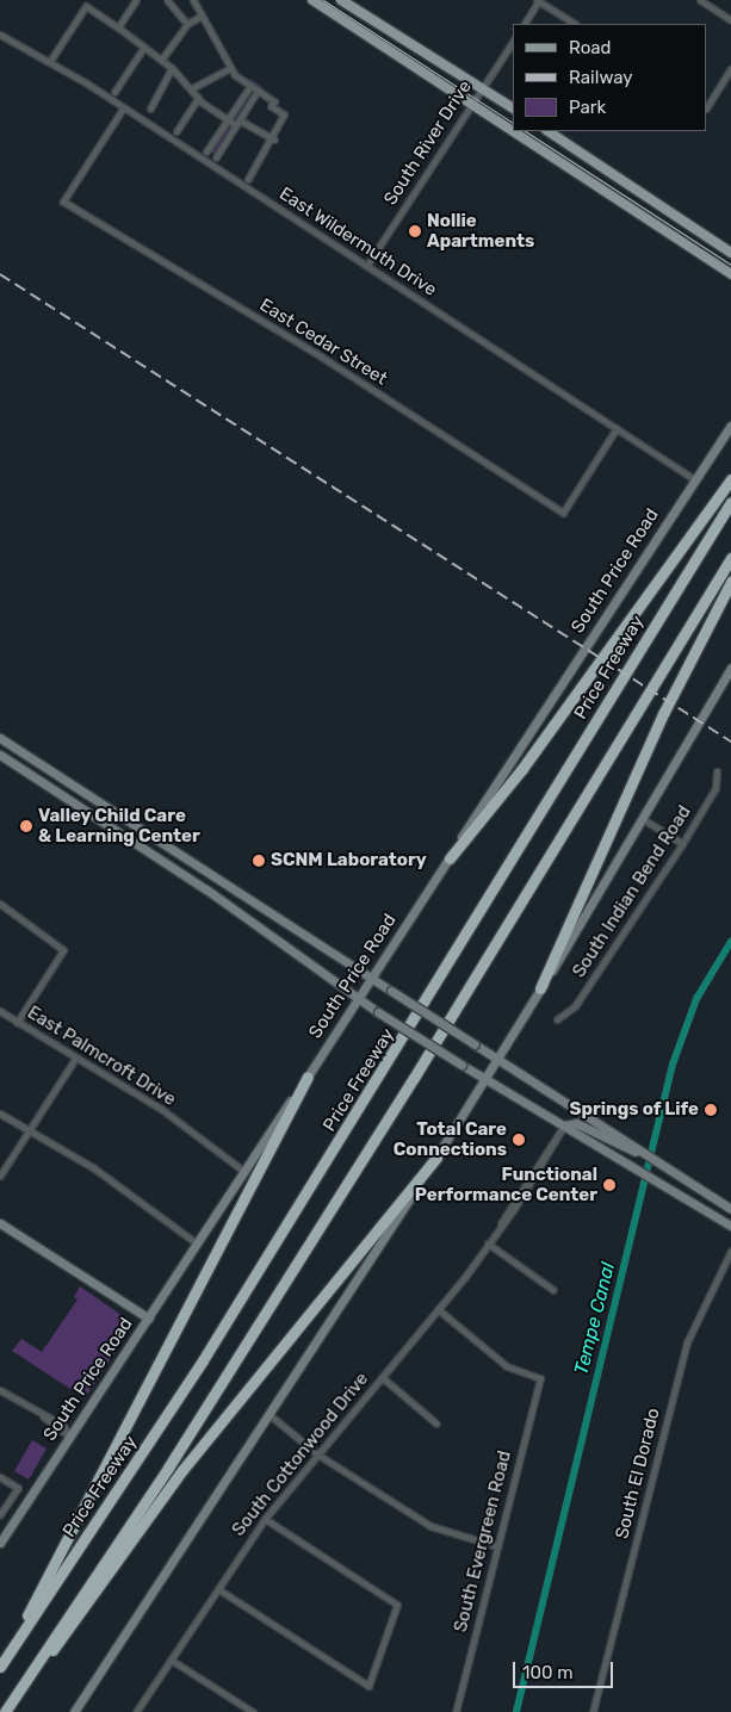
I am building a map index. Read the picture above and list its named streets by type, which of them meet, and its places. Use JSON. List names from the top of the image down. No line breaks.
{"streets":{"highway":["Price Freeway"],"main road":["South Price Road"],"street":["South River Drive","East Wildermuth Drive","East Cedar Street","South Indian Bend Road","East Palmcroft Drive","South Cottonwood Drive","South El Dorado","South Evergreen Road"]},"crossings":[["South River Drive","East Wildermuth Drive"],["East Wildermuth Drive","East Cedar Street"],["East Wildermuth Drive","South Price Road"],["South Price Road","East Palmcroft Drive"],["South Cottonwood Drive","South Evergreen Road"]],"water":["Tempe Canal"],"places":["Nollie Apartments","Valley Child Care & Learning Center","SCNM Laboratory","Springs of Life","Total Care Connections","Functional Performance Center"],"legend":["Road","Railway","Park"],"scale_bar":"100 m"}
